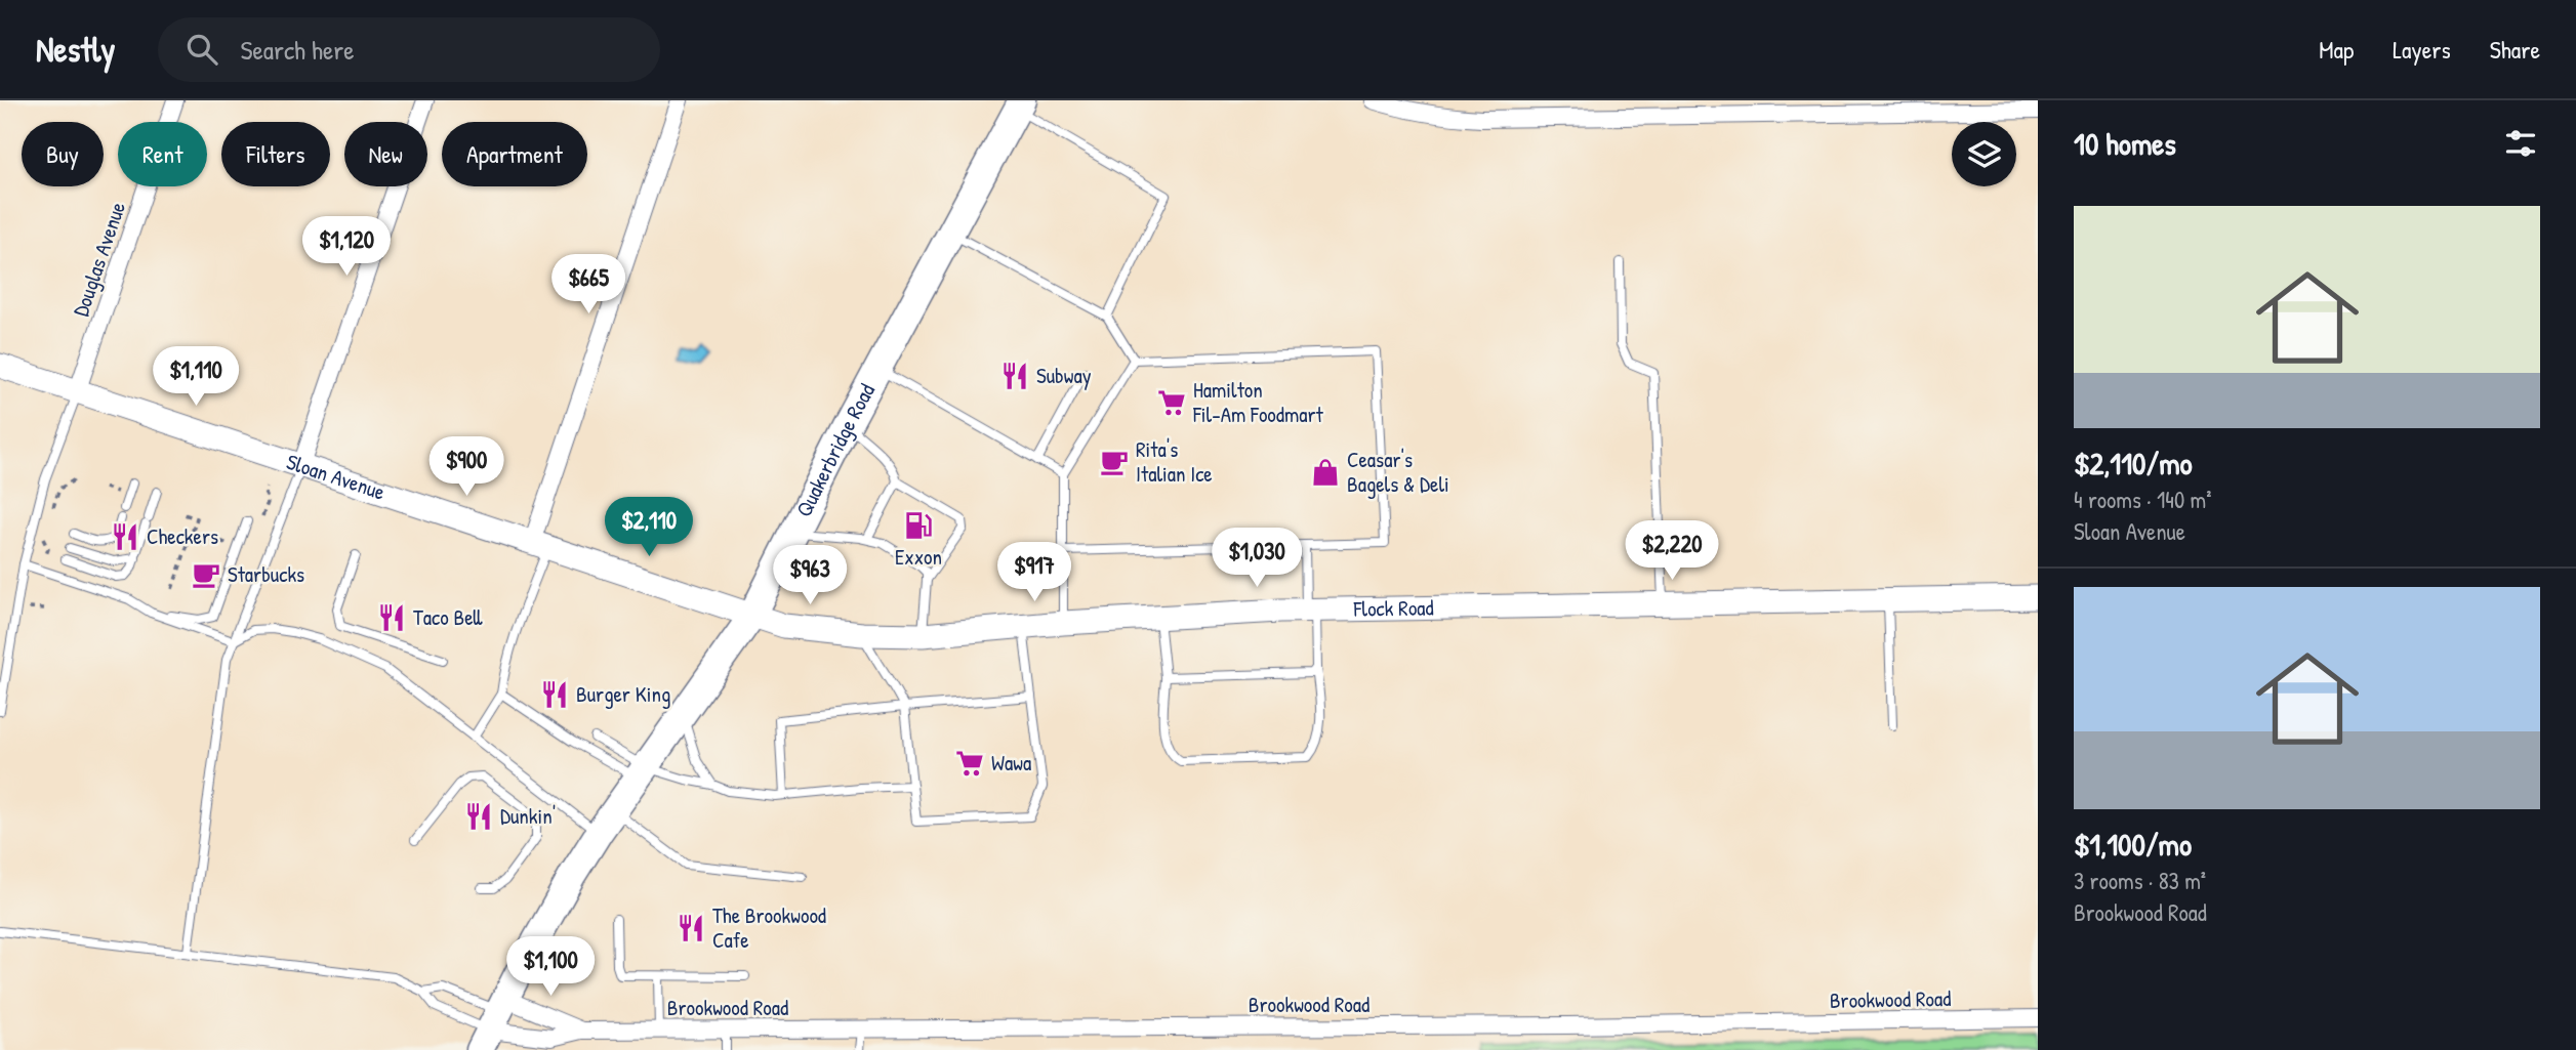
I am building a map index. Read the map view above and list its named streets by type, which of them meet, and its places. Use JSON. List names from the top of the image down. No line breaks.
{"streets":{"main road":["Quakerbridge Road","Sloan Avenue","Flock Road"],"street":["Douglas Avenue","Brookwood Road"]},"crossings":[["Douglas Avenue","Sloan Avenue"],["Quakerbridge Road","Sloan Avenue"],["Quakerbridge Road","Flock Road"],["Quakerbridge Road","Brookwood Road"],["Sloan Avenue","Flock Road"]],"places":{"restaurant":["Subway","Checkers","Taco Bell","Burger King","Dunkin'","The Brookwood Cafe"],"supermarket":["Hamilton Fil-Am Foodmart","Wawa"],"cafe":["Rita's Italian Ice","Starbucks"],"shop":["Ceasar's Bagels & Deli"],"fuel station":["Exxon"]},"page":{"header":"Nestly","search":"Search here","nav":["Map","Layers","Share"],"heading":"10 homes","chip":["Buy","Rent","Filters","New","Apartment"],"list":[{"name":"$2,110/mo","note":"4 rooms · 140 m² · Sloan Avenue"},{"name":"$1,100/mo","note":"3 rooms · 83 m² · Brookwood Road"}],"price":["$1,120","$665","$1,110","$900","$2,110","$2,220","$1,030","$917","$963","$1,100"]}}
